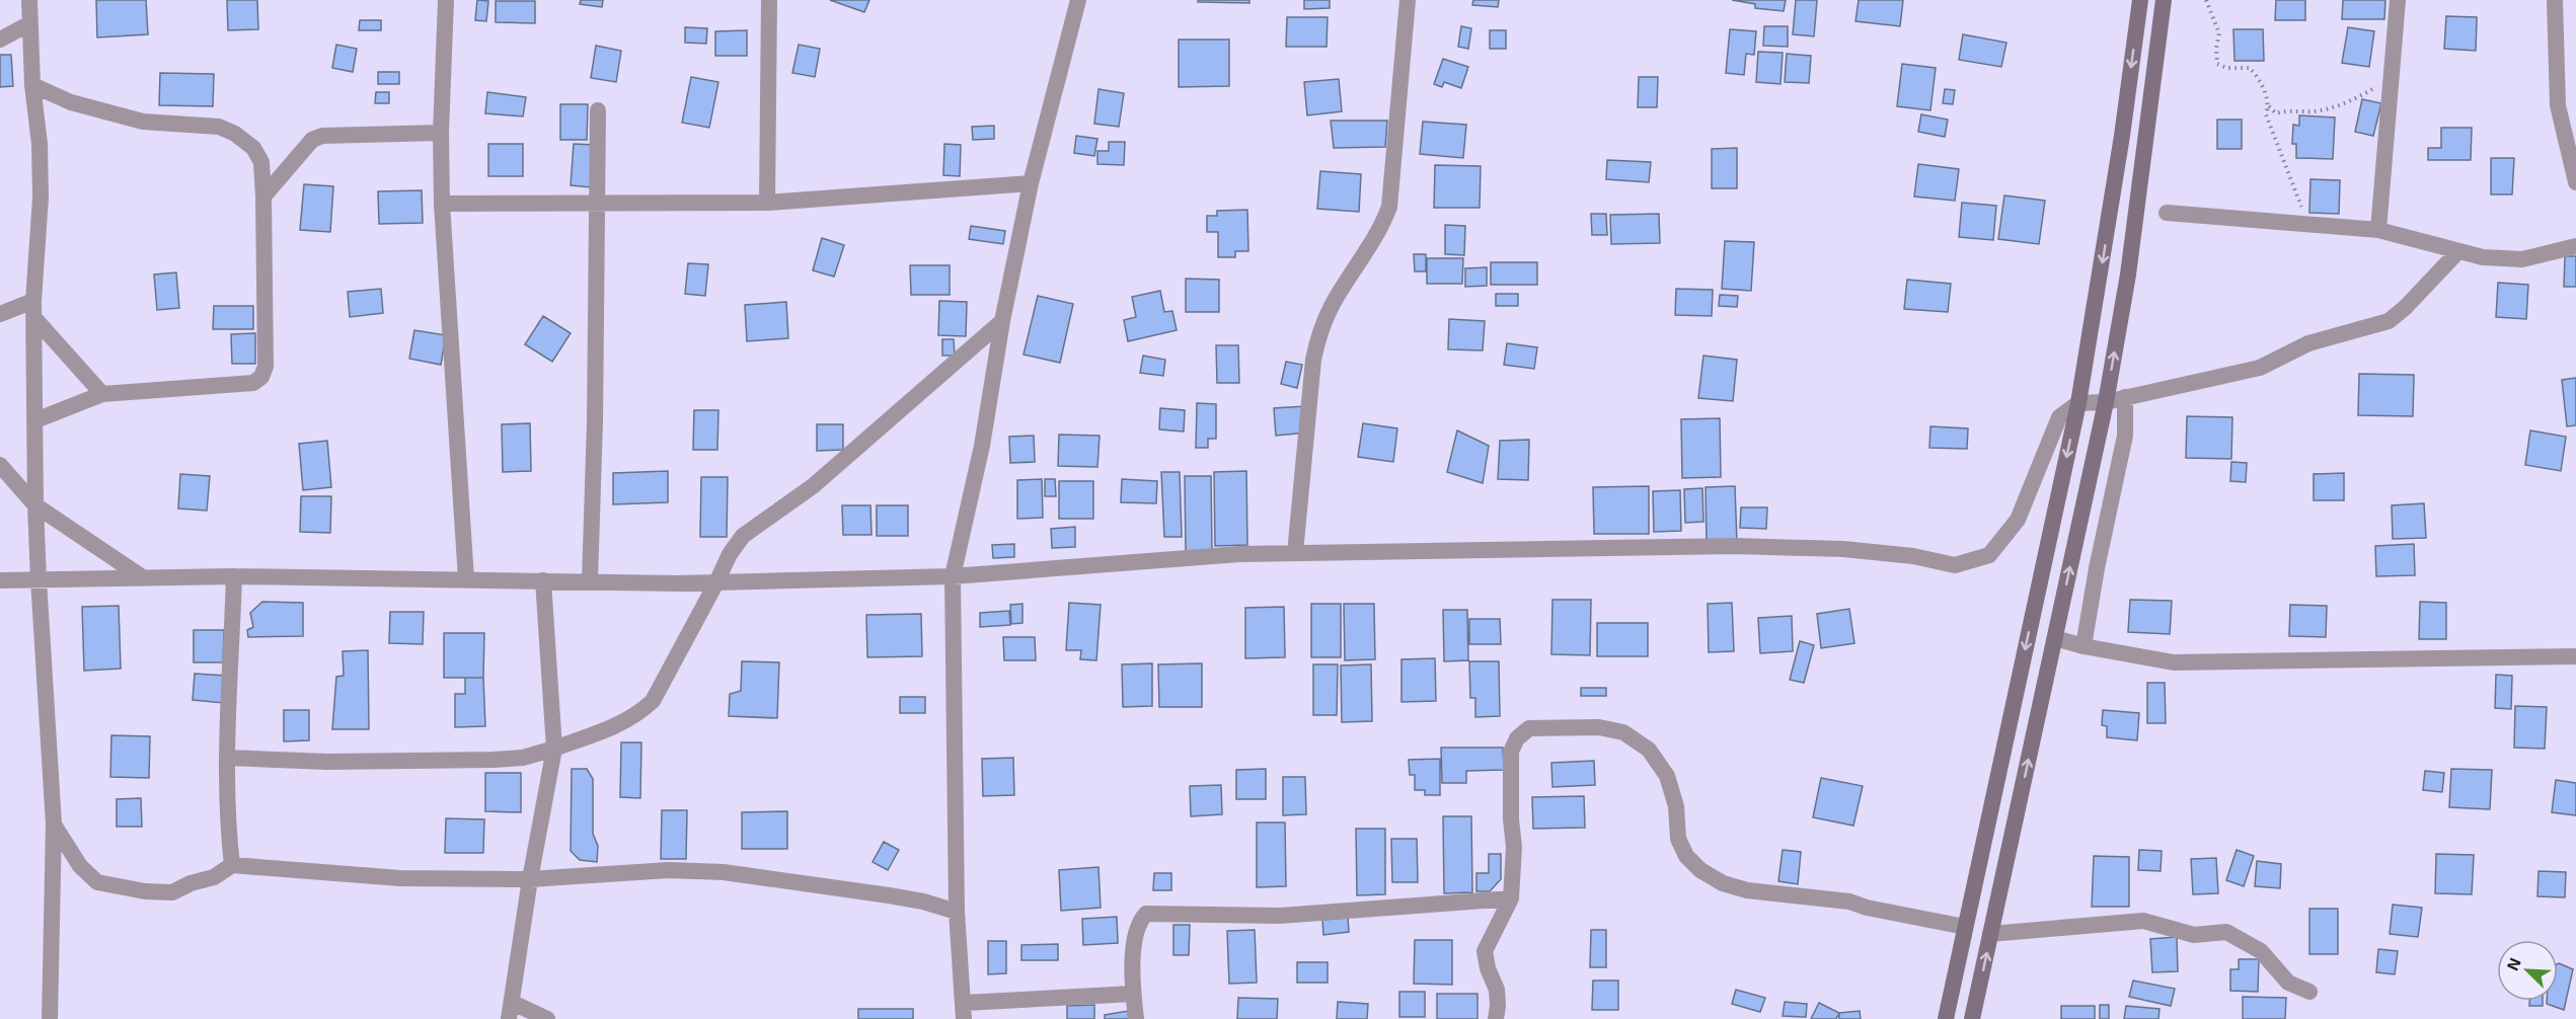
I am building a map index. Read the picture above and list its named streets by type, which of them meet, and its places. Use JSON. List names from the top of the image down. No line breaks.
{"north":"top left"}
